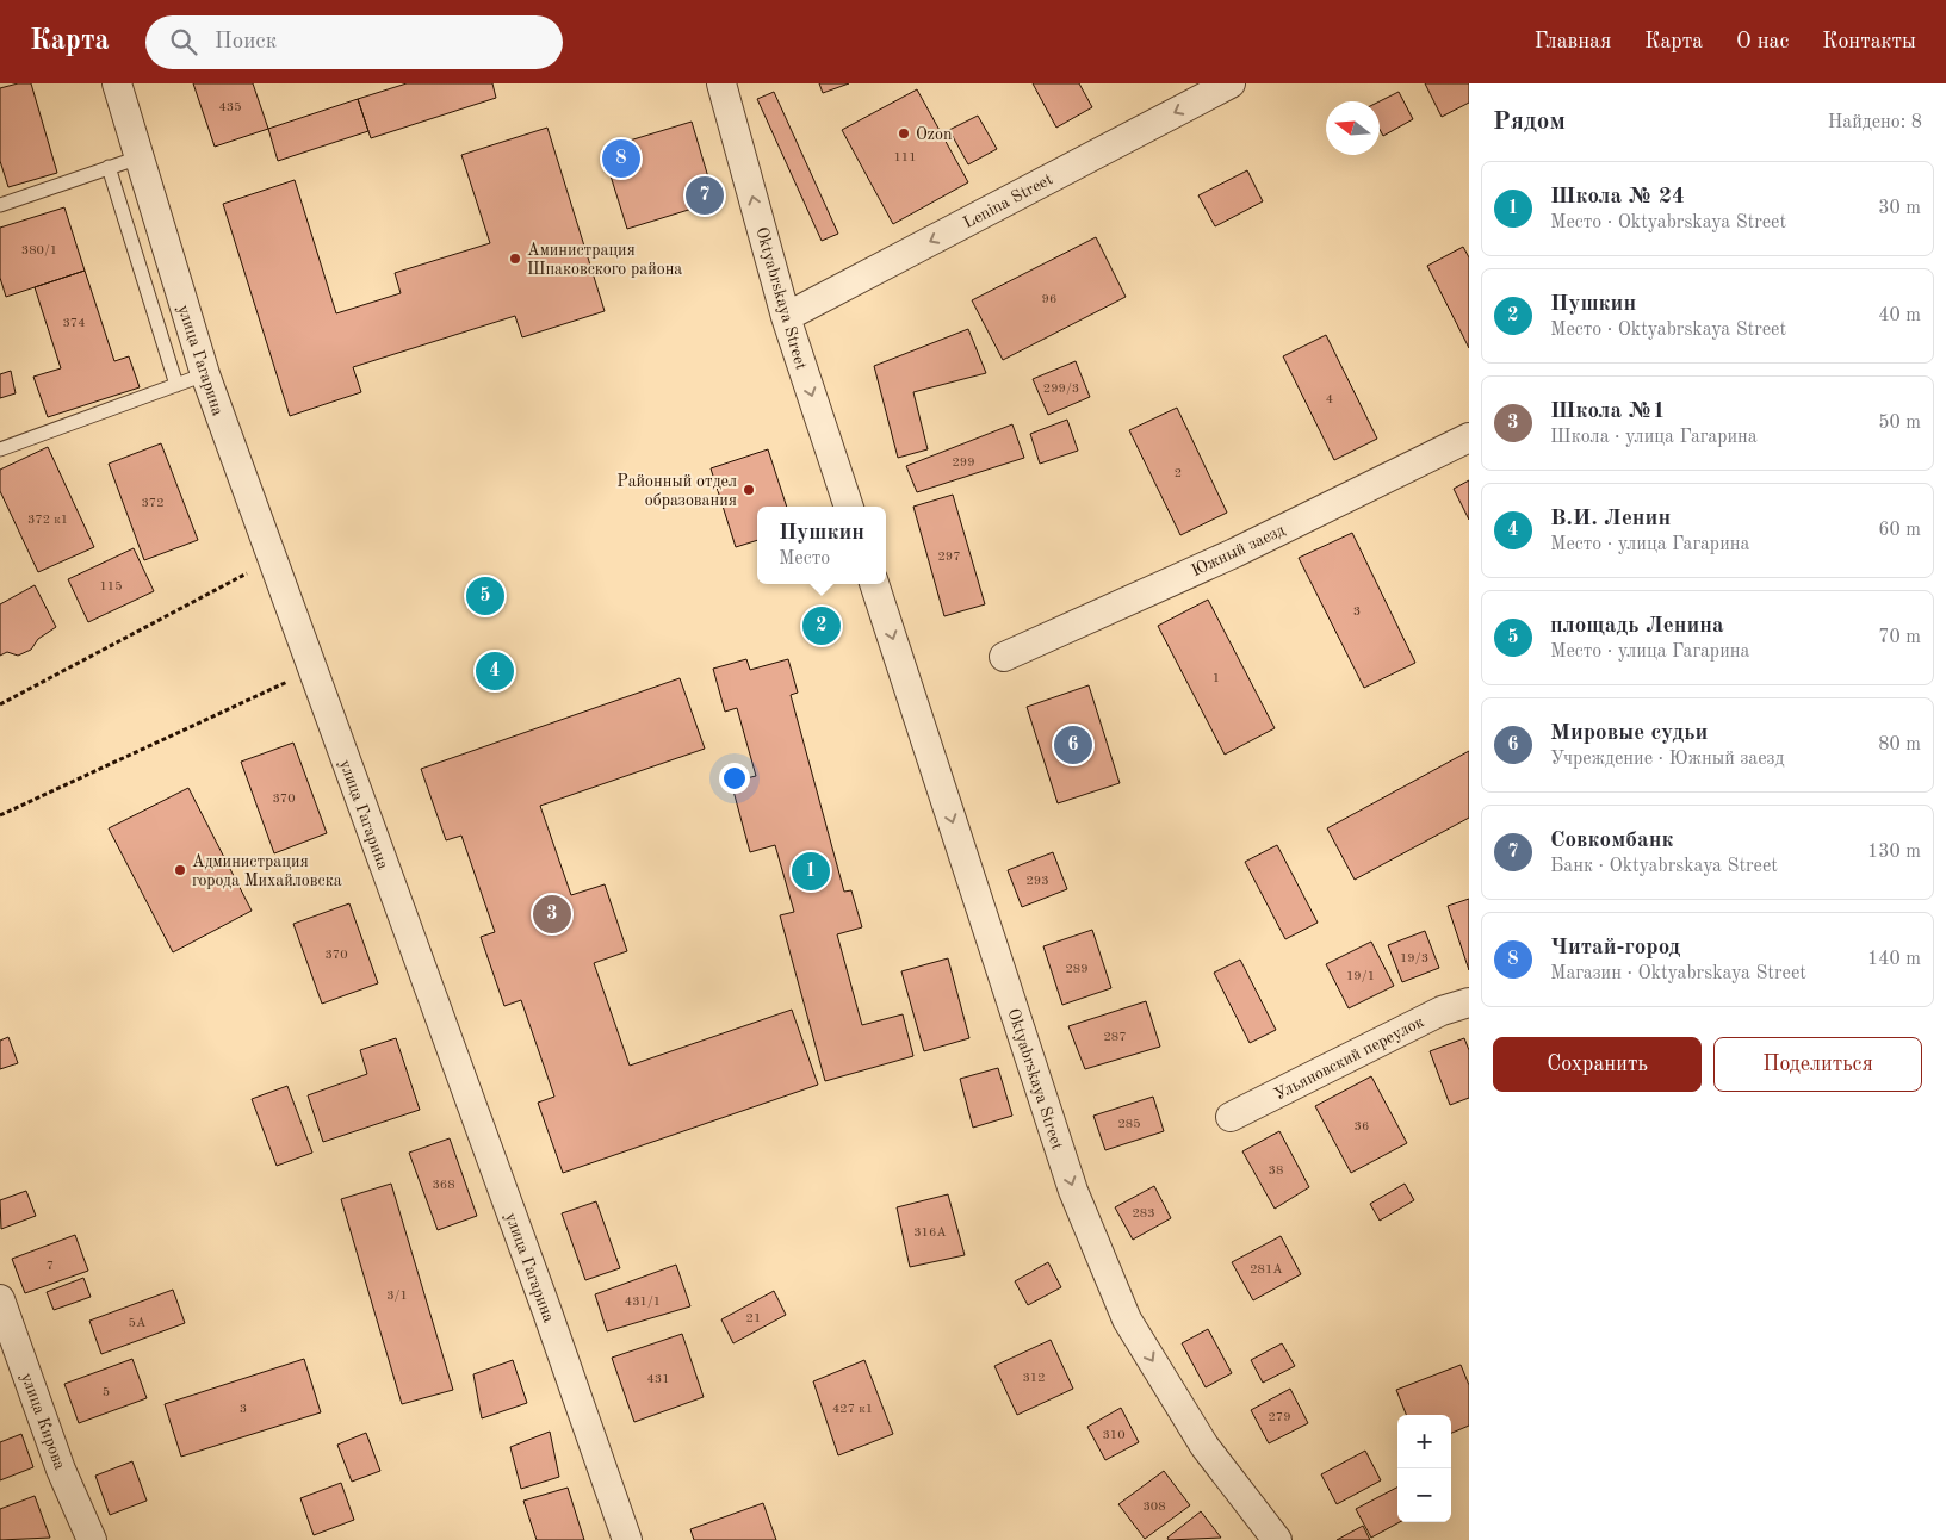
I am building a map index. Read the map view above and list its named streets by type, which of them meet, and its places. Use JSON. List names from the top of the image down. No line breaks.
{"streets":{"street":["Lenina Street","Oktyabrskaya Street","улица Гагарина","Южный заезд","Ульяновский переулок","улица Кирова"]},"crossings":[["Lenina Street","Oktyabrskaya Street"]],"one_way":["Lenina Street"],"places":["Ozon","Аминистрация Шпаковского района","Районный отдел образования","Администрация города Михайловска"],"house_numbers":["435","111","380/1","96","374","299/3","4","299","2","372","372 к1","297","115","3","1","370","293","370","19/3","289","19/1","287","285","36","38","368","283","316А","7","281А","3/1","431/1","21","5А","312","431","5","3","427 к1","279","310","308"],"north":"left","page":{"header":"Карта","search":"Поиск","nav":["Главная","Карта","О нас","Контакты"],"heading":["Рядом","Найдено: 8"],"pins":["8","7","5","2","4","6","1","3"],"list":[{"mark":"1","name":"Школа № 24","note":"Место · Oktyabrskaya Street","value":"30 m"},{"mark":"2","name":"Пушкин","note":"Место · Oktyabrskaya Street","value":"40 m"},{"mark":"3","name":"Школа №1","note":"Школа · улица Гагарина","value":"50 m"},{"mark":"4","name":"В.И. Ленин","note":"Место · улица Гагарина","value":"60 m"},{"mark":"5","name":"площадь Ленина","note":"Место · улица Гагарина","value":"70 m"},{"mark":"6","name":"Мировые судьи","note":"Учреждение · Южный заезд","value":"80 m"},{"mark":"7","name":"Совкомбанк","note":"Банк · Oktyabrskaya Street","value":"130 m"},{"mark":"8","name":"Читай-город","note":"Магазин · Oktyabrskaya Street","value":"140 m"}],"popup":["Пушкин","Место"],"buttons":["Сохранить","Поделиться"],"map_buttons":["+","−"]}}
